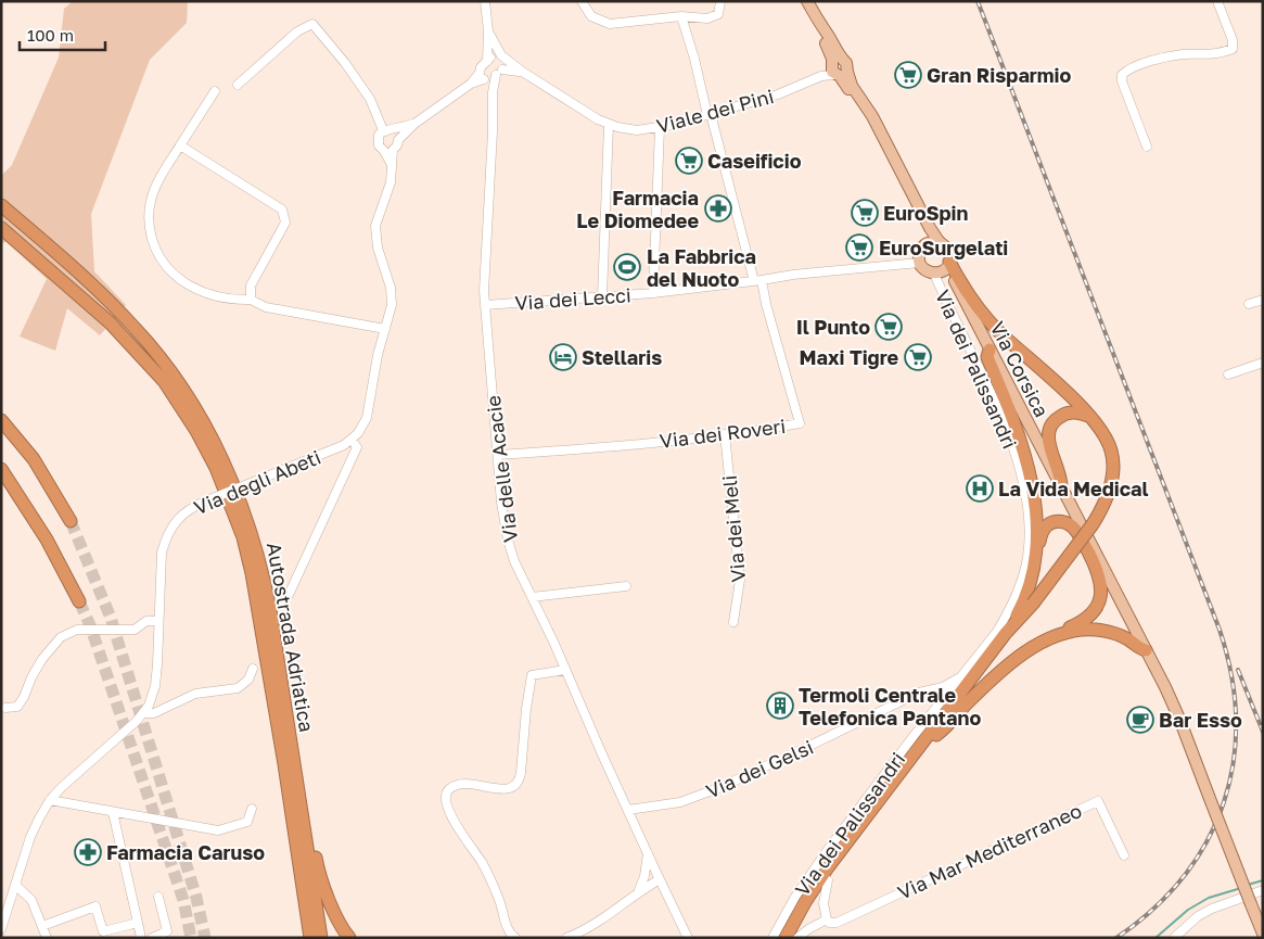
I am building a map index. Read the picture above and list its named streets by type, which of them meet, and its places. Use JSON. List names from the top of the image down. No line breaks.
{"streets":{"highway":["Autostrada Adriatica"],"main road":["Via Corsica"],"street":["Viale dei Pini","Via dei Lecci","Via dei Palissandri","Via dei Roveri","Via delle Acacie","Via degli Abeti","Via dei Meli","Via dei Gelsi","Via Mar Mediterraneo"]},"crossings":[["Viale dei Pini","Via Corsica"],["Viale dei Pini","Via delle Acacie"],["Viale dei Pini","Via degli Abeti"],["Via dei Lecci","Via dei Palissandri"],["Via dei Lecci","Via Corsica"],["Via dei Lecci","Via dei Roveri"],["Via dei Lecci","Via delle Acacie"],["Via dei Palissandri","Via Corsica"],["Via dei Palissandri","Via dei Gelsi"],["Via dei Roveri","Via delle Acacie"],["Via dei Roveri","Via dei Meli"],["Via delle Acacie","Via degli Abeti"],["Via delle Acacie","Via dei Gelsi"]],"places":{"supermarket":["Gran Risparmio","Caseificio","EuroSpin","EuroSurgelati","Il Punto","Maxi Tigre"],"pharmacy":["Farmacia Le Diomedee","Farmacia Caruso"],"sports":["La Fabbrica del Nuoto"],"hotel":["Stellaris"],"hospital":["La Vida Medical"],"building":["Termoli Centrale Telefonica Pantano"],"cafe":["Bar Esso"]},"scale_bar":"100 m"}
